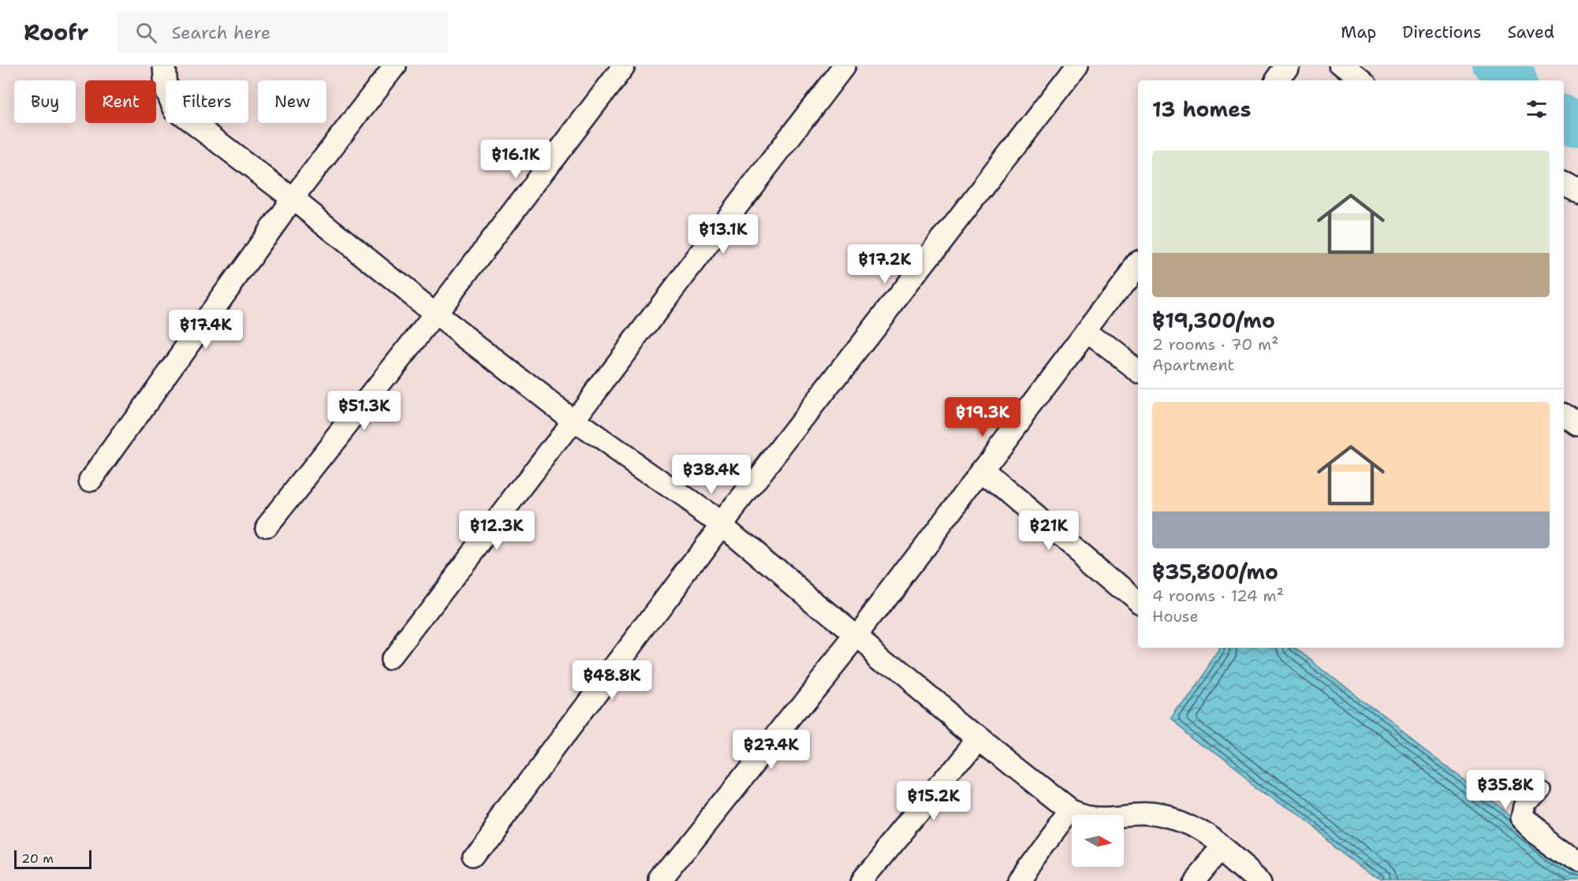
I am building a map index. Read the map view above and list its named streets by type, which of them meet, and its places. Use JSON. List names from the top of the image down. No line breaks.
{"scale_bar":"20 m","north":"right","page":{"header":"Roofr","search":"Search here","nav":["Map","Directions","Saved"],"chip":["Buy","Rent","Filters","New"],"heading":"13 homes","list":[{"name":"฿19,300/mo","note":"2 rooms · 70 m² · Apartment"},{"name":"฿35,800/mo","note":"4 rooms · 124 m² · House"}],"price":["฿16.1K","฿13.1K","฿17.2K","฿17.4K","฿51.3K","฿19.3K","฿38.4K","฿12.3K","฿21K","฿48.8K","฿27.4K","฿35.8K","฿15.2K"],"scale":"20 m"}}
